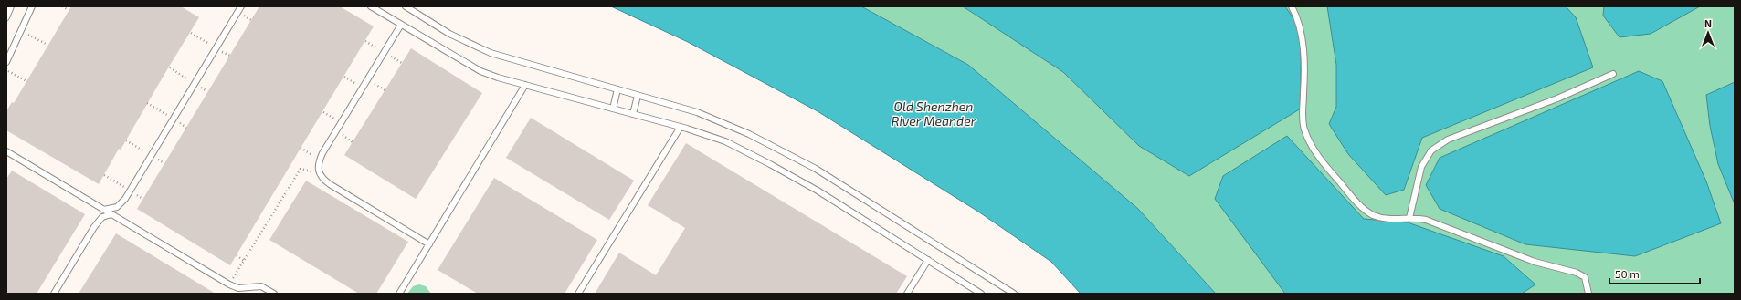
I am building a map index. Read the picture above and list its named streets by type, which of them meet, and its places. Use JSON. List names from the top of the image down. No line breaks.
{"water":["Old Shenzhen River Meander"],"scale_bar":"50 m","north":"top"}
